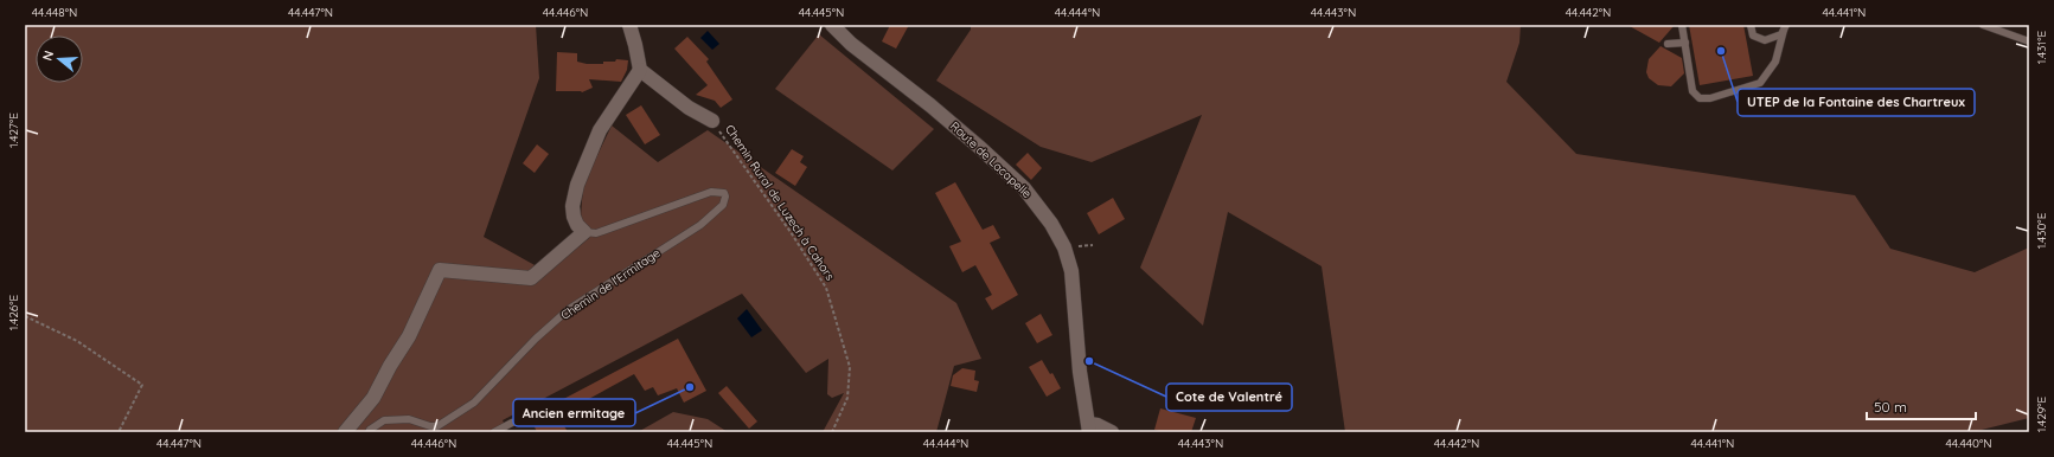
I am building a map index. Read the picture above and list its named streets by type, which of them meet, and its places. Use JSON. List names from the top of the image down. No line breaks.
{"streets":{"street":["Route de Lacapelle"],"lane":["Chemin de l'Ermitage"],"path":["Chemin Rural de Luzech à Cahors"]},"places":["UTEP de la Fontaine des Chartreux","Cote de Valentré","Ancien ermitage"],"scale_bar":"50 m","north":"left","coordinates":["44.448°N","44.447°N","44.446°N","44.445°N","44.444°N","44.443°N","44.442°N","44.441°N","1.431°E","1.427°E","1.430°E","1.426°E","1.429°E","44.440°N"]}
